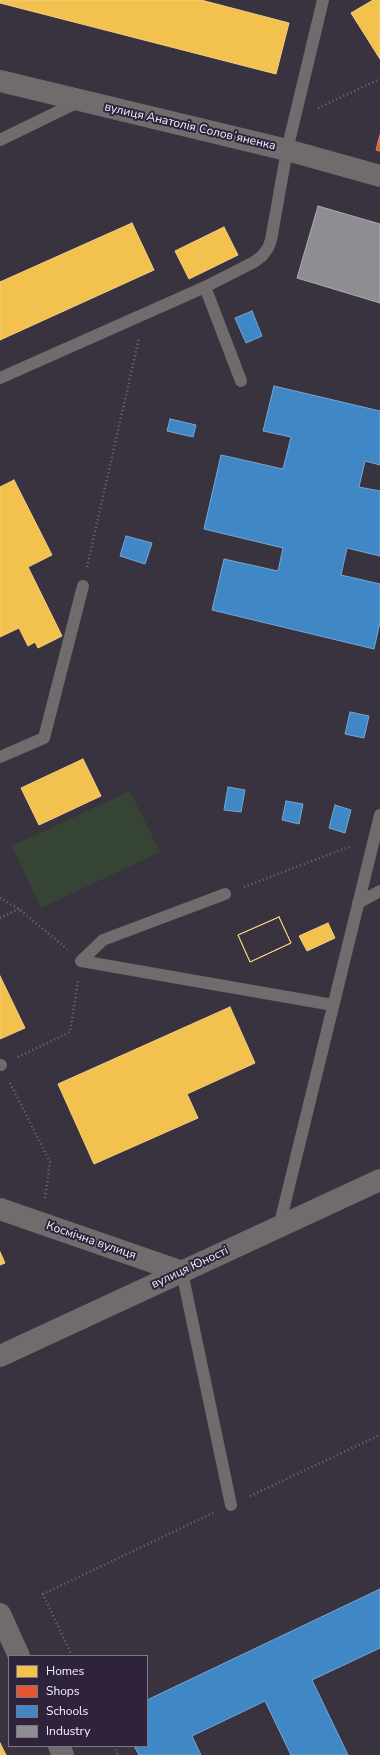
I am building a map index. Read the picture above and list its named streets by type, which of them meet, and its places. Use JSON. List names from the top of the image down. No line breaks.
{"streets":{"street":["вулиця Анатолія Соловʼяненка","Космічна вулиця","вулиця Юності"]},"crossings":[["Космічна вулиця","вулиця Юності"]],"legend":["Homes","Shops","Schools","Industry"]}
